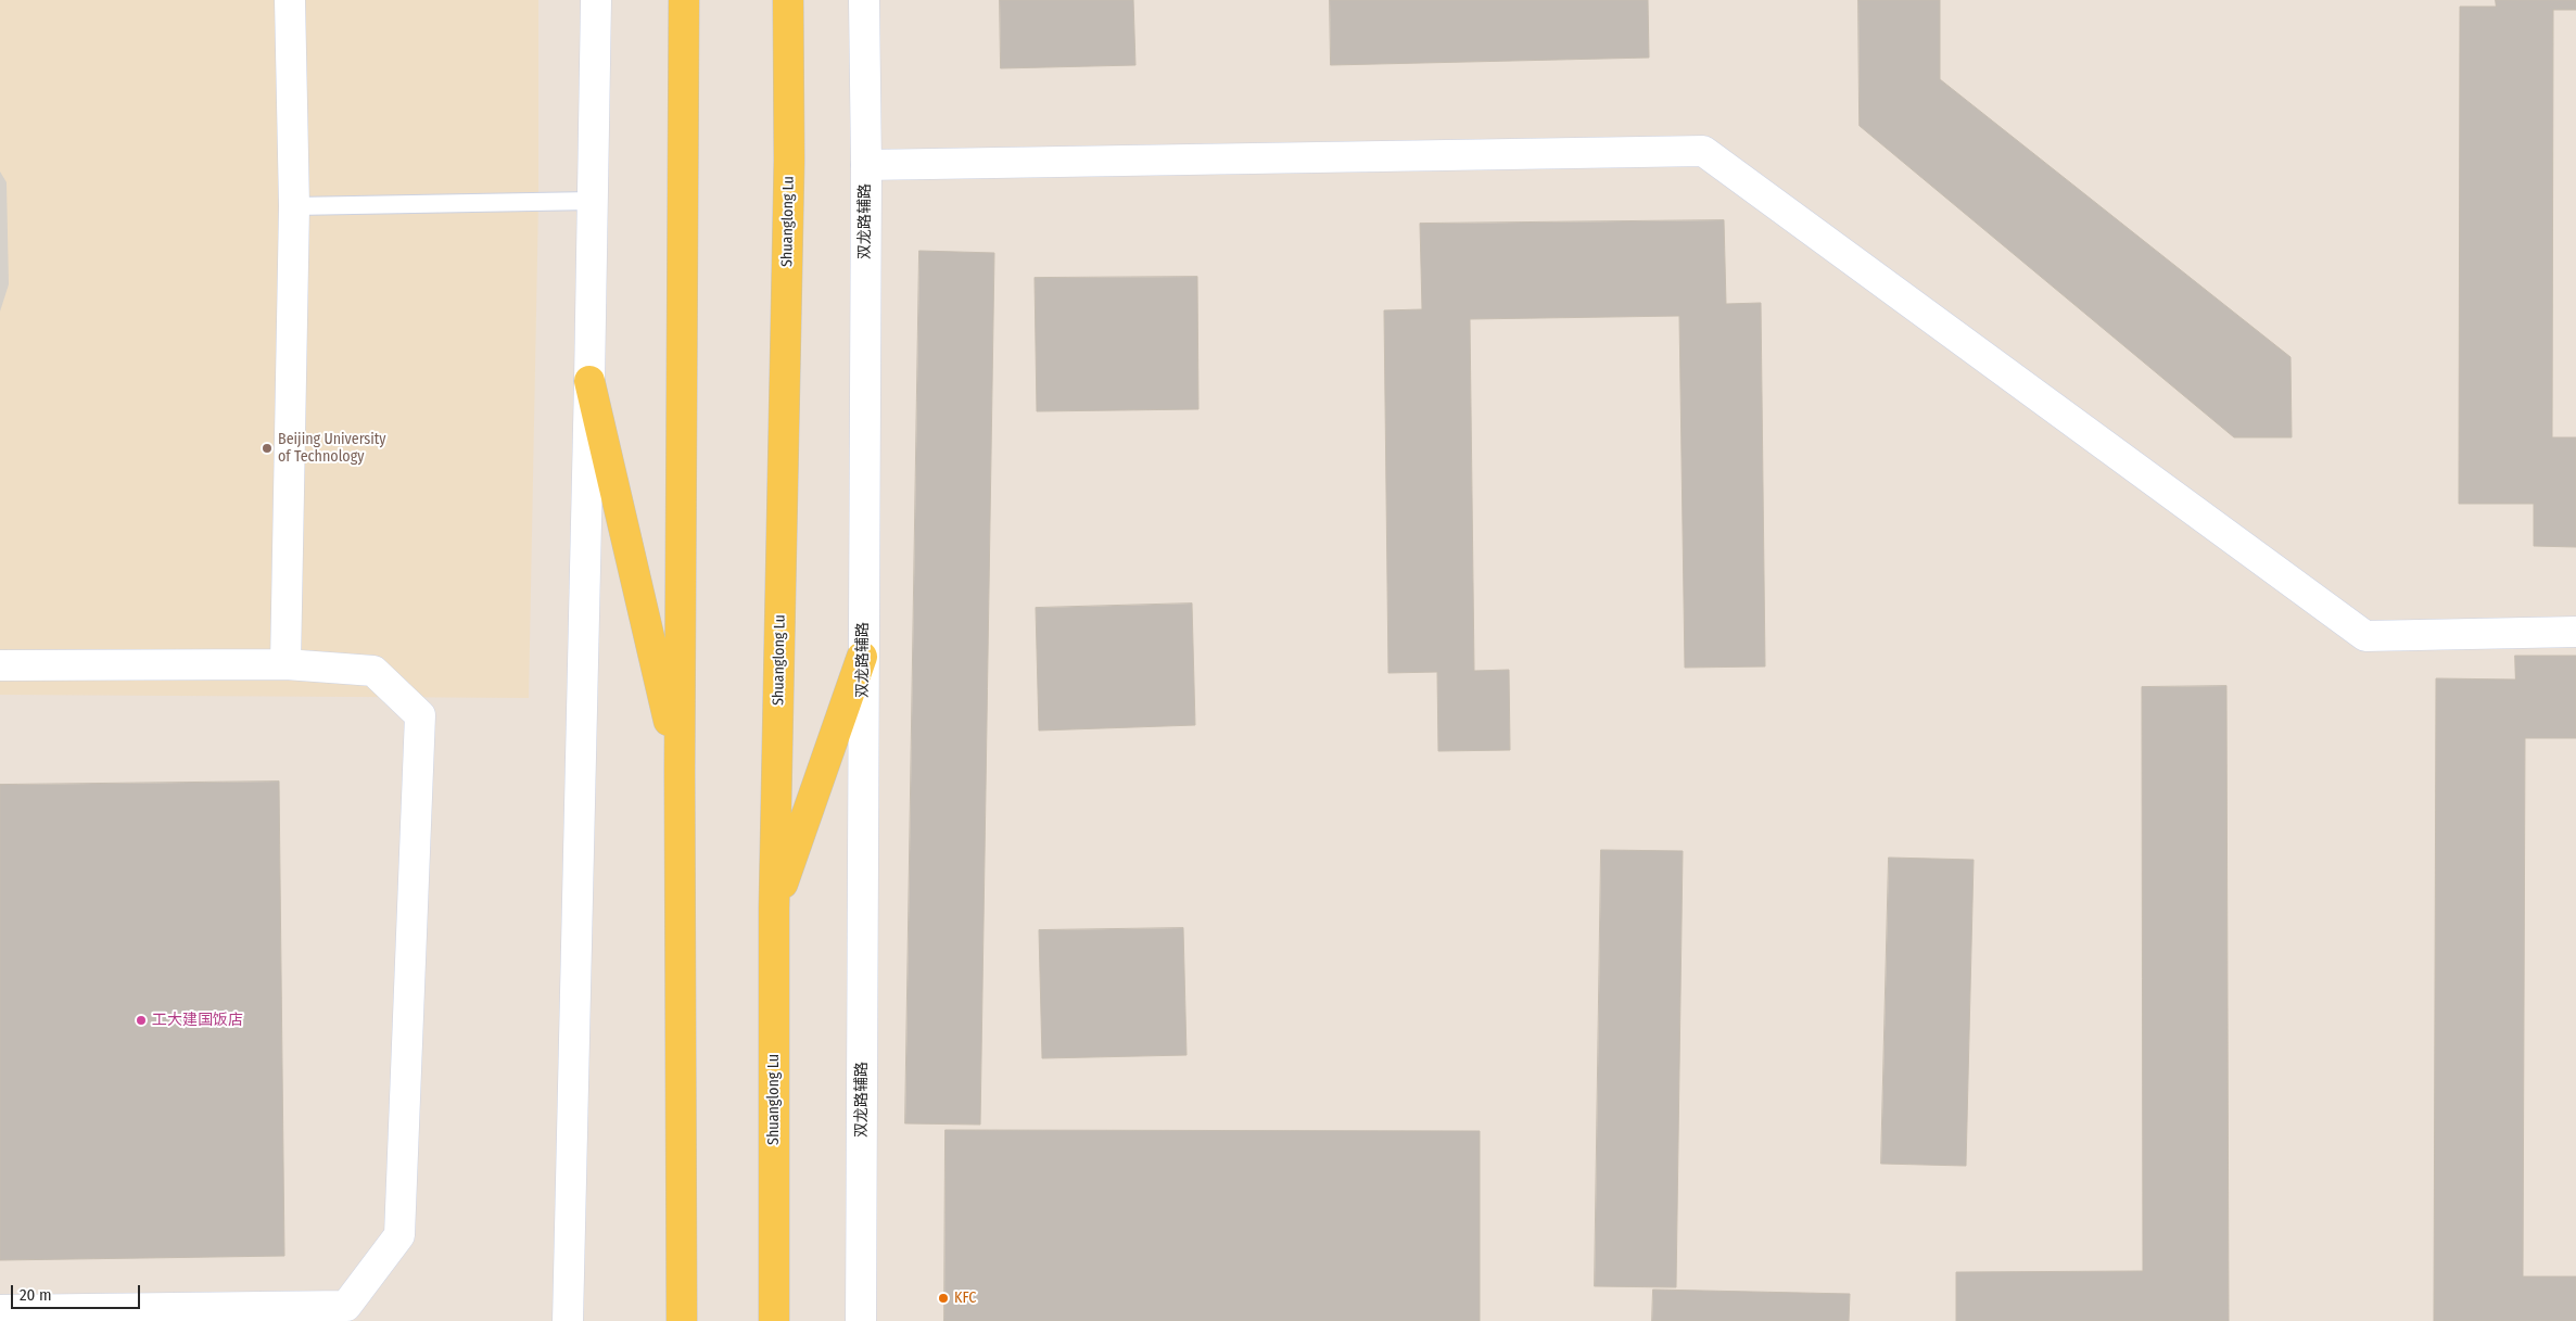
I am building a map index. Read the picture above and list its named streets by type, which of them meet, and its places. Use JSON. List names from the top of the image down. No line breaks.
{"streets":{"main road":["Shuanglong Lu"],"street":["双龙路辅路"]},"places":["Beijing University of Technology","工大建国饭店","KFC"],"scale_bar":"20 m"}
